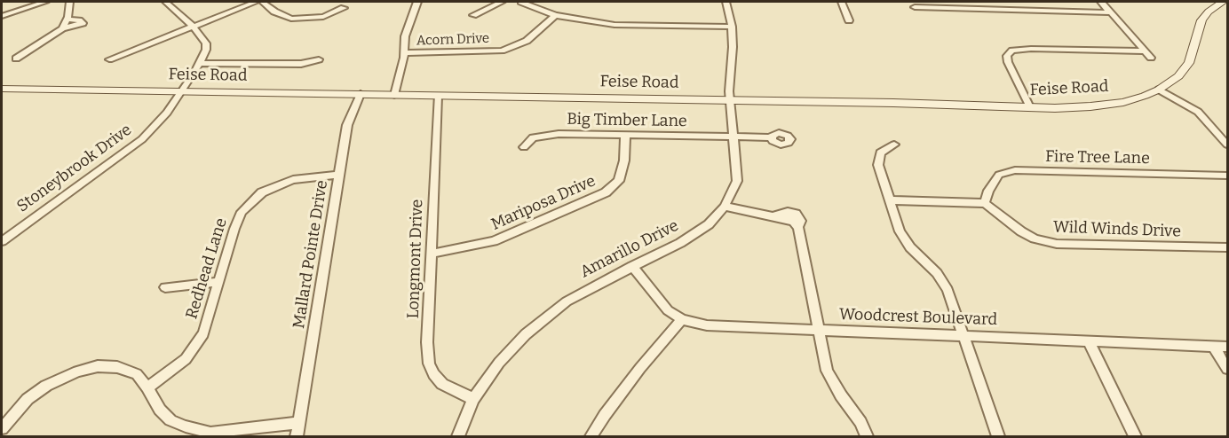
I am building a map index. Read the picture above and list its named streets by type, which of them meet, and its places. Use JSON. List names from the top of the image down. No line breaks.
{"streets":{"main road":["Feise Road"],"street":["Acorn Drive","Big Timber Lane","Fire Tree Lane","Stoneybrook Drive","Mariposa Drive","Wild Winds Drive","Amarillo Drive","Mallard Pointe Drive","Longmont Drive","Redhead Lane","Woodcrest Boulevard"]},"crossings":[["Feise Road","Stoneybrook Drive"],["Feise Road","Amarillo Drive"],["Feise Road","Mallard Pointe Drive"],["Feise Road","Longmont Drive"],["Big Timber Lane","Mariposa Drive"],["Big Timber Lane","Amarillo Drive"],["Fire Tree Lane","Wild Winds Drive"],["Mariposa Drive","Longmont Drive"],["Amarillo Drive","Longmont Drive"],["Amarillo Drive","Woodcrest Boulevard"],["Mallard Pointe Drive","Redhead Lane"]]}
